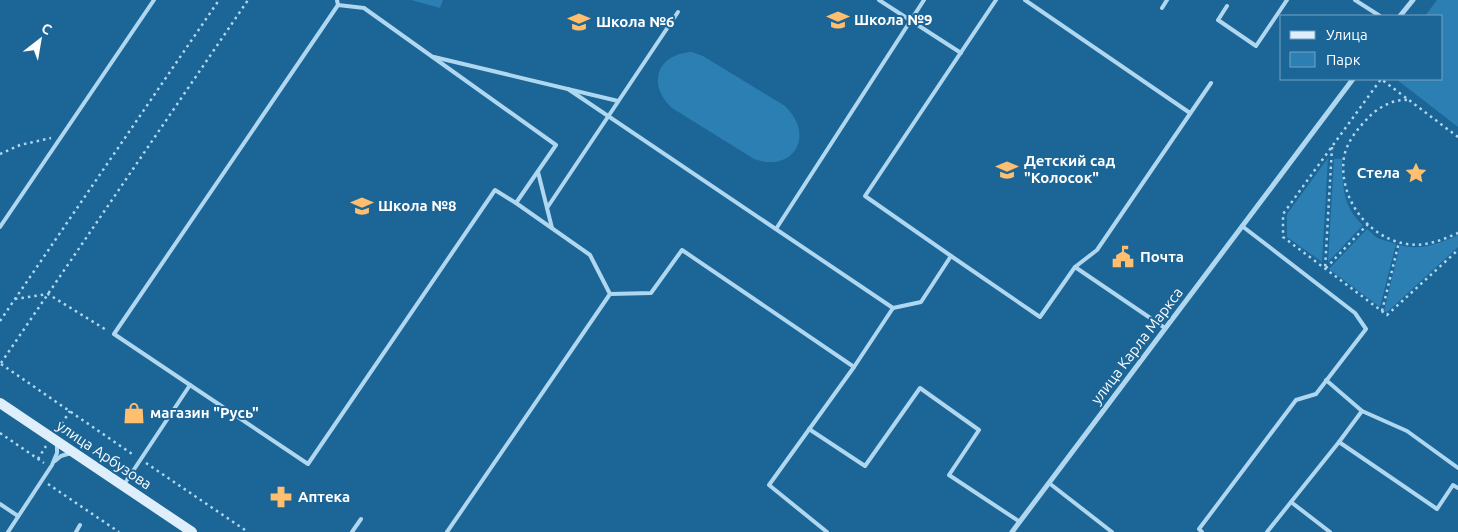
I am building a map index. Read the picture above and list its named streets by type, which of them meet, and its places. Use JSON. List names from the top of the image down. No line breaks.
{"streets":{"street":["улица Карла Маркса","улица Арбузова"]},"places":{"school or university":["Школа №9","Школа №6","Детский сад \"Колосок\"","Школа №8"],"place":["Стела"],"public building":["Почта"],"shop":["магазин \"Русь\""],"pharmacy":["Аптека"]},"legend":["Улица","Парк"],"north":"top right"}
